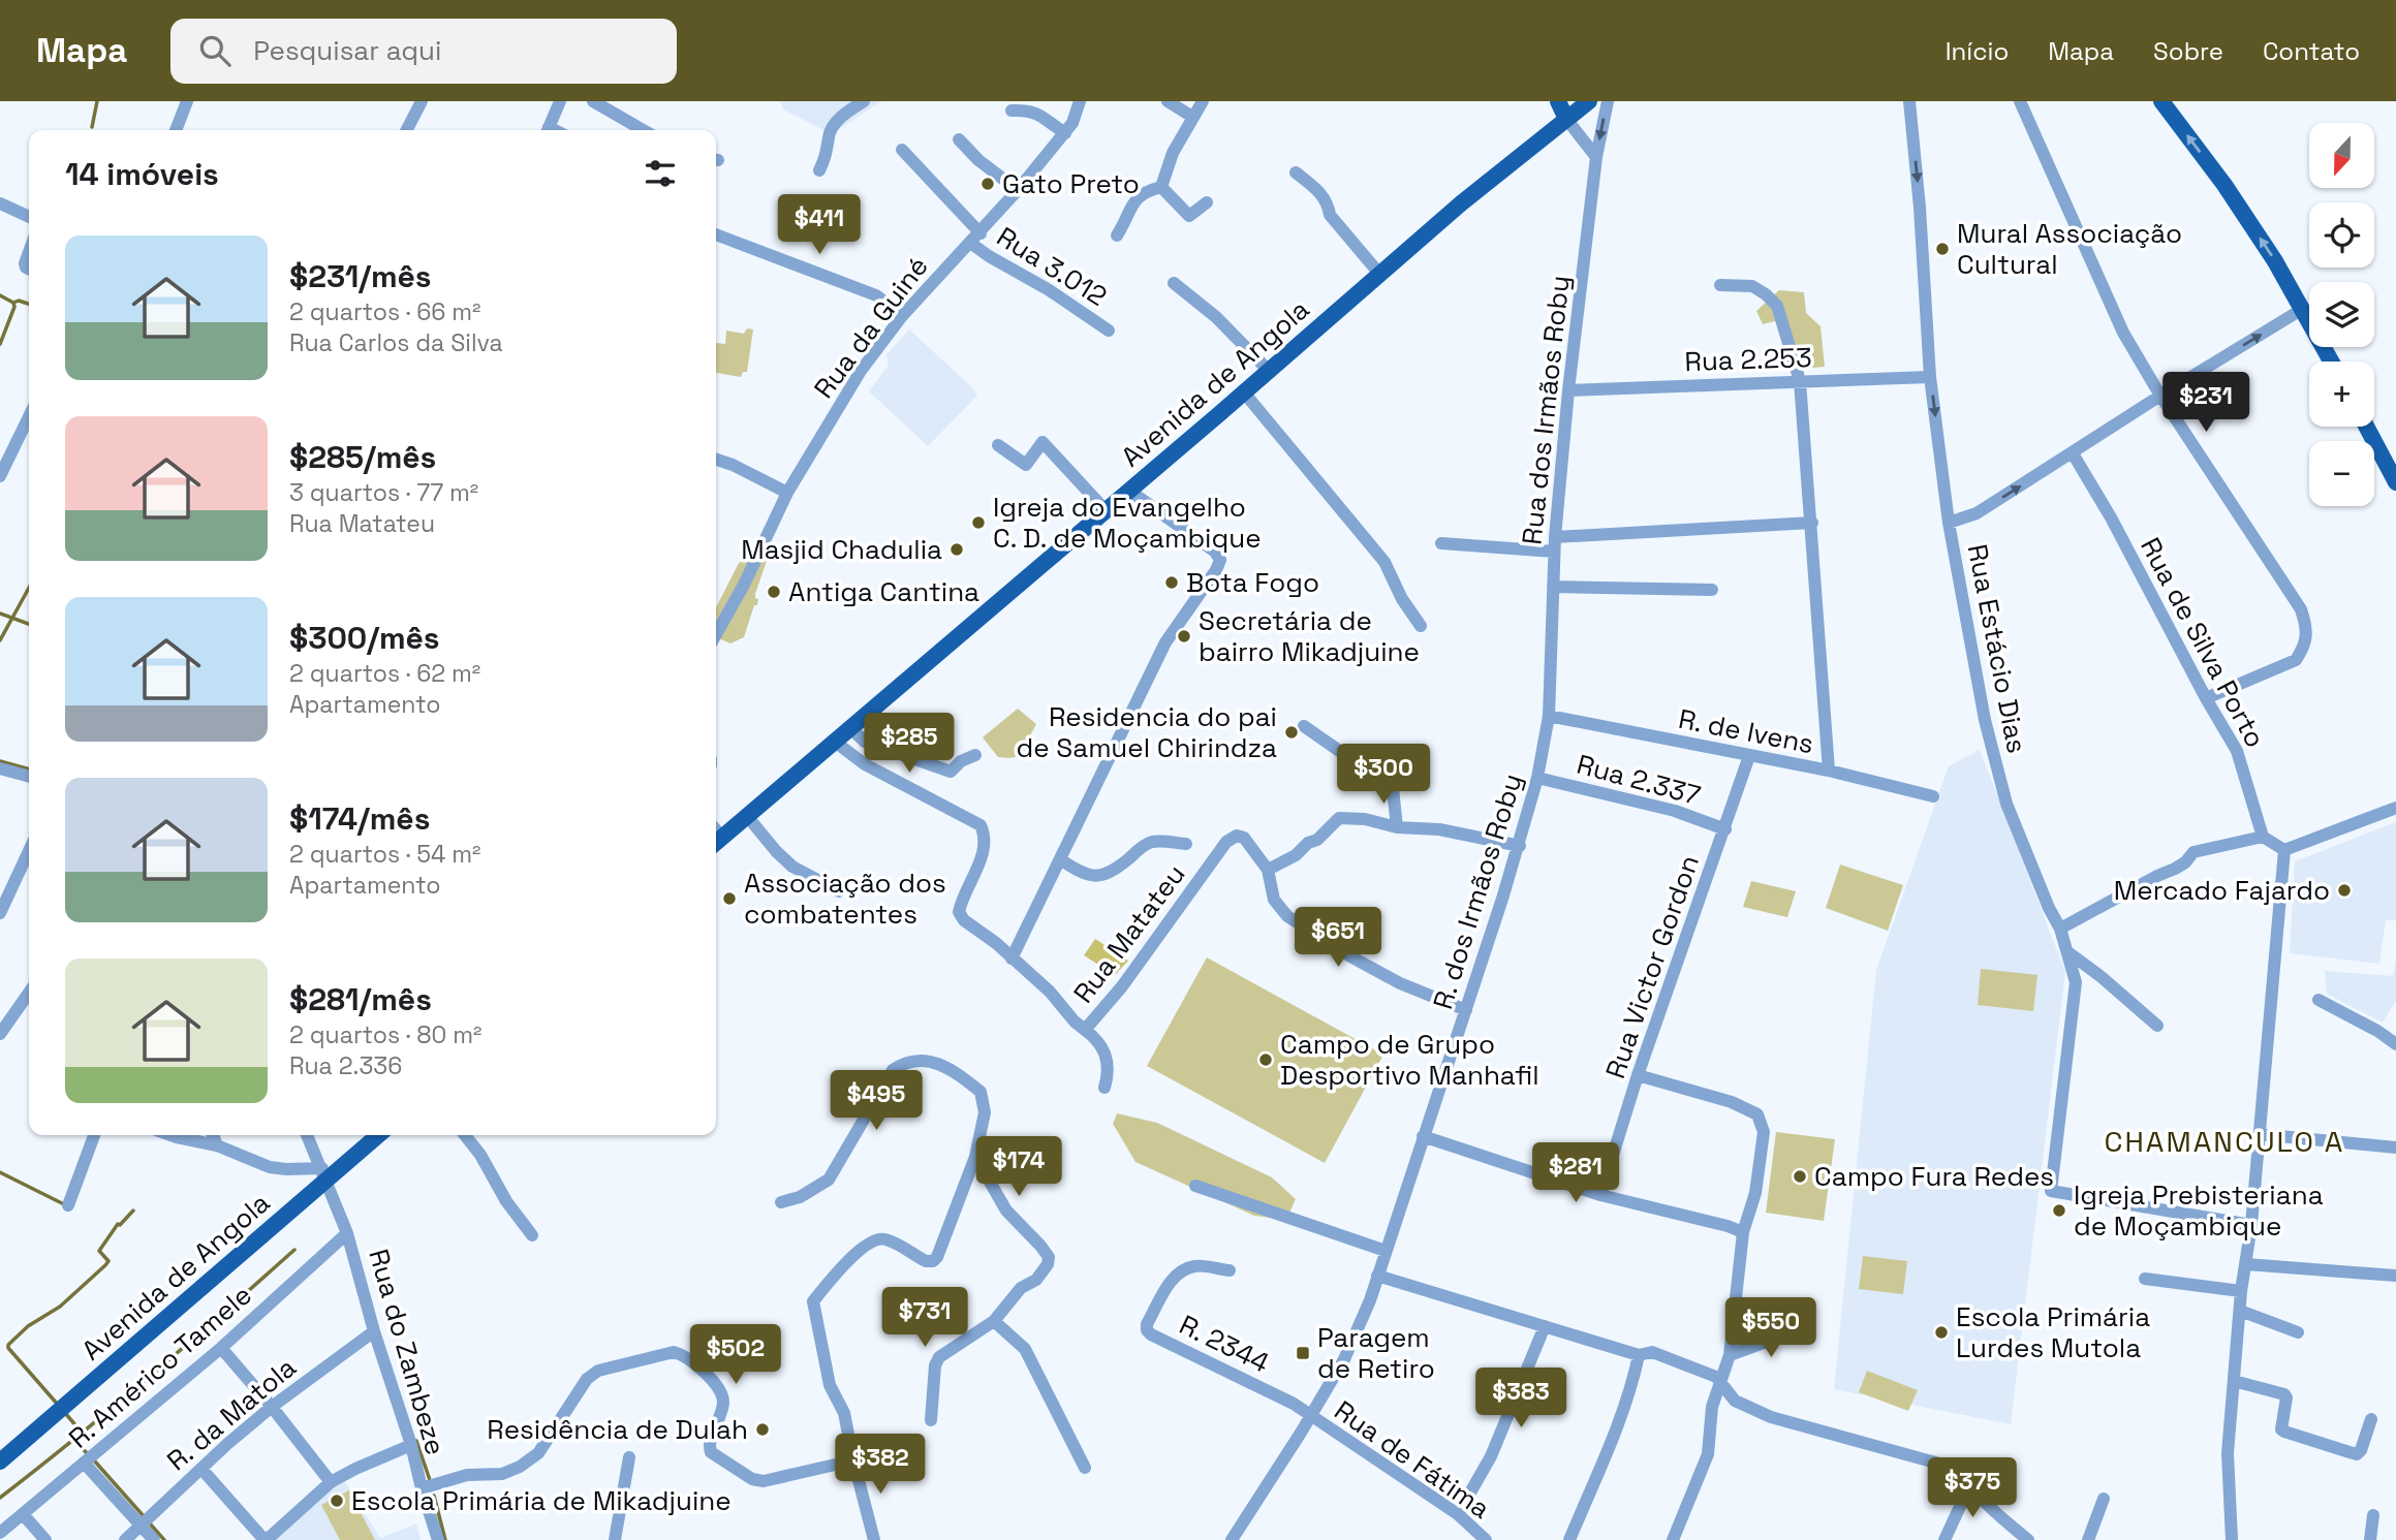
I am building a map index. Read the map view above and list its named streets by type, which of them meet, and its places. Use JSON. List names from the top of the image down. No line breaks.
{"streets":{"main road":["Avenida de Angola"],"street":["Rua 3.012","Rua da Guiné","Rua 2.253","Rua dos Irmãos Roby","Rua de Silva Porto","Rua Estácio Dias","R. de Ivens","Rua 2.337","R. dos Irmãos Roby","Rua Matateu","Rua Victor Gordon","R. 2344","Rua do Zambeze","R. Américo Tamele","R. da Matola","Rua de Fátima"]},"crossings":[["Rua 3.012","Rua da Guiné"],["Rua 2.253","Rua dos Irmãos Roby"],["Rua 2.253","Rua Estácio Dias"],["Avenida de Angola","Rua Matateu"],["Avenida de Angola","Rua do Zambeze"],["Rua dos Irmãos Roby","R. de Ivens"],["Rua dos Irmãos Roby","R. dos Irmãos Roby"],["R. de Ivens","R. dos Irmãos Roby"],["R. de Ivens","Rua Victor Gordon"],["Rua 2.337","R. dos Irmãos Roby"],["Rua 2.337","Rua Victor Gordon"],["R. dos Irmãos Roby","R. 2344"],["R. dos Irmãos Roby","Rua de Fátima"],["R. 2344","Rua de Fátima"],["Rua do Zambeze","R. Américo Tamele"],["Rua do Zambeze","R. da Matola"]],"districts":["CHAMANCULO A"],"places":{"other":["Gato Preto","Mural Associação Cultural","Igreja do Evangelho C. D. de Moçambique","Masjid Chadulia","Bota Fogo","Antiga Cantina","Secretária de bairro Mikadjuine","Residencia do pai de Samuel Chirindza","Mercado Fajardo","Associação dos combatentes","Campo de Grupo Desportivo Manhafil","Campo Fura Redes","Igreja Prebisteriana de Moçambique","Escola Primária Lurdes Mutola","Residência de Dulah","Escola Primária de Mikadjuine"],"transit":["Paragem de Retiro"]},"north":"bottom","page":{"header":"Mapa","search":"Pesquisar aqui","nav":["Início","Mapa","Sobre","Contato"],"map_buttons":["+","−"],"heading":"14 imóveis","price":["$411","$231","$285","$300","$651","$495","$174","$281","$731","$550","$502","$383","$382","$375"],"list":[{"name":"$231/mês","note":"2 quartos · 66 m² · Rua Carlos da Silva"},{"name":"$285/mês","note":"3 quartos · 77 m² · Rua Matateu"},{"name":"$300/mês","note":"2 quartos · 62 m² · Apartamento"},{"name":"$174/mês","note":"2 quartos · 54 m² · Apartamento"},{"name":"$281/mês","note":"2 quartos · 80 m² · Rua 2.336"}]}}
